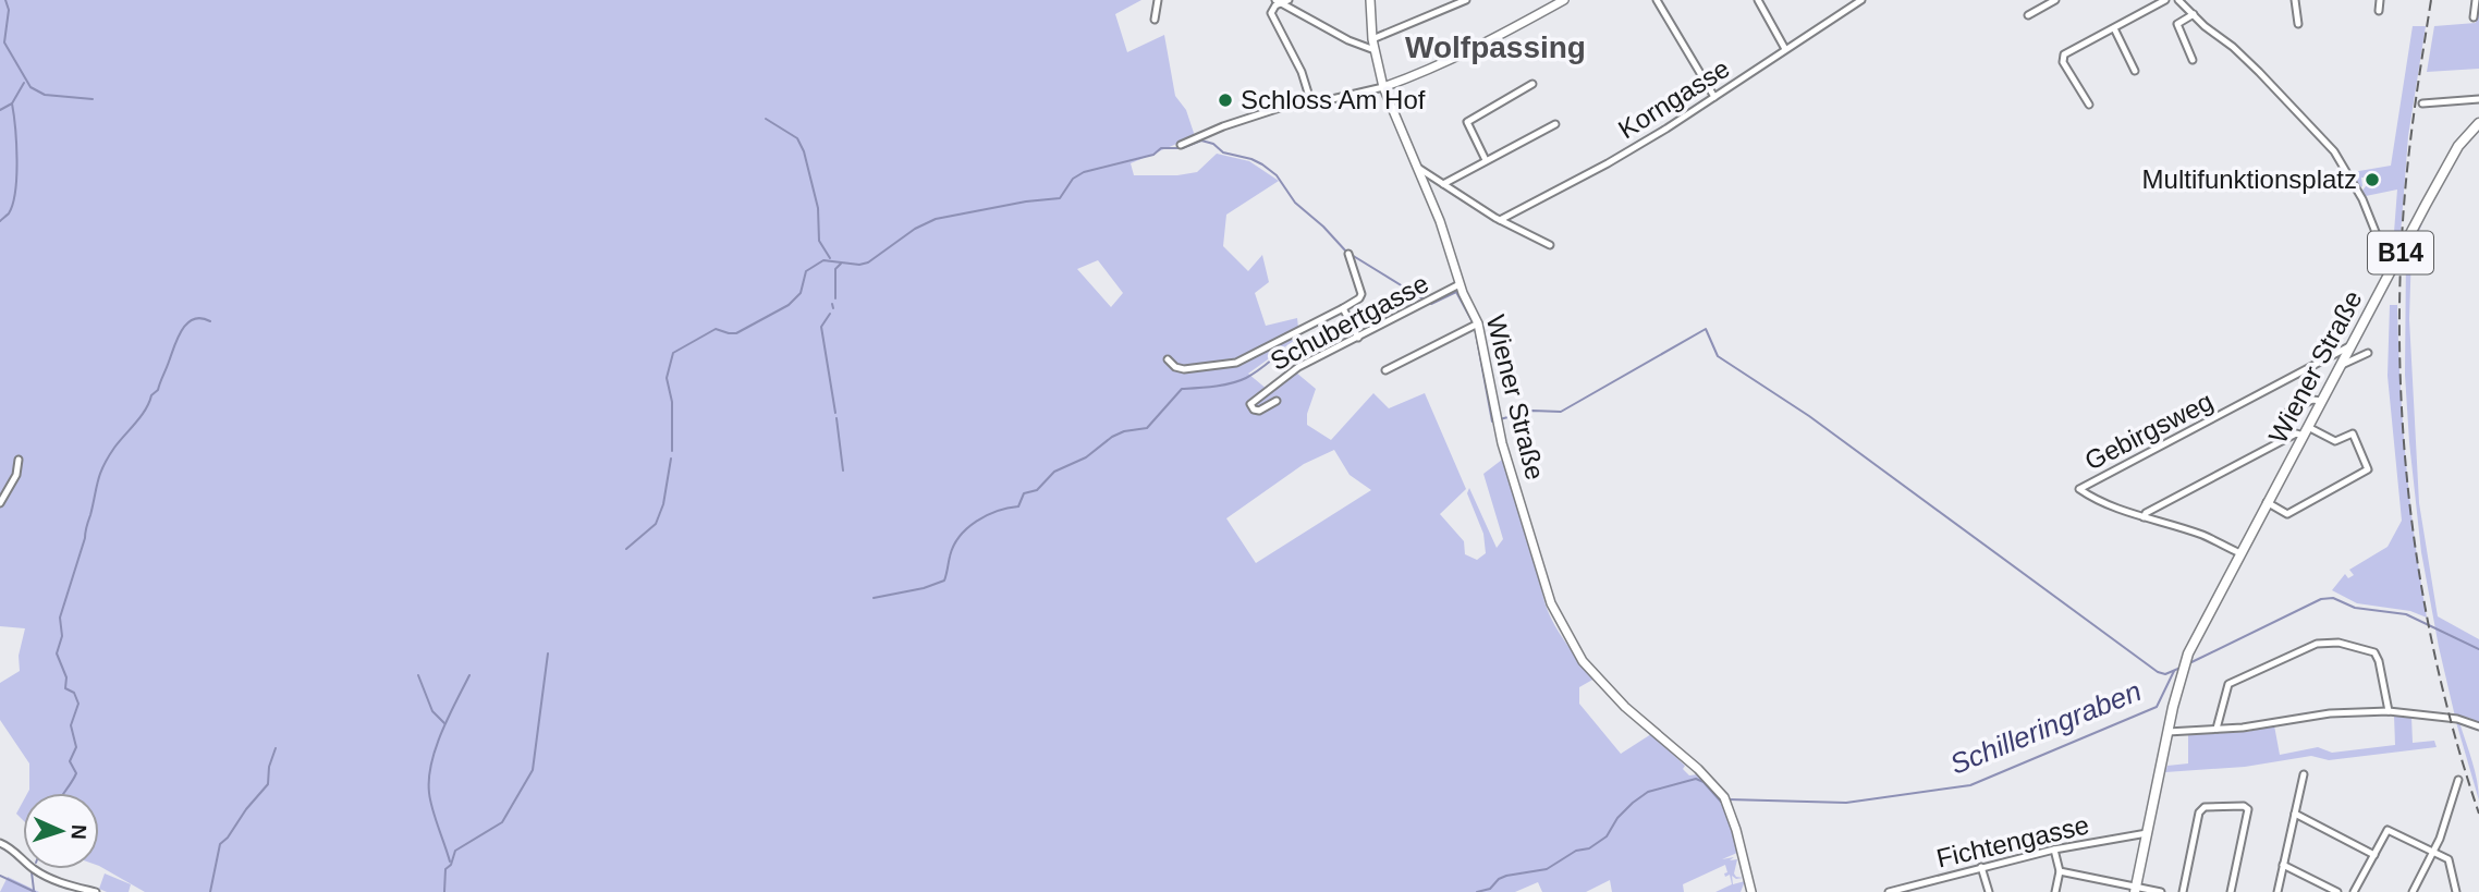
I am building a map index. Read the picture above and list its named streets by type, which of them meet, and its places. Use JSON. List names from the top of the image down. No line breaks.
{"streets":{"main road":["B14","Wiener Straße"],"street":["Korngasse","Schubertgasse","Gebirgsweg","Fichtengasse"]},"crossings":[["B14","Wiener Straße"],["B14","Gebirgsweg"],["B14","Fichtengasse"],["Schubertgasse","Wiener Straße"],["Wiener Straße","Gebirgsweg"]],"districts":["Wolfpassing"],"water":["Schilleringraben"],"places":["Schloss Am Hof","Multifunktionsplatz"],"north":"right"}
